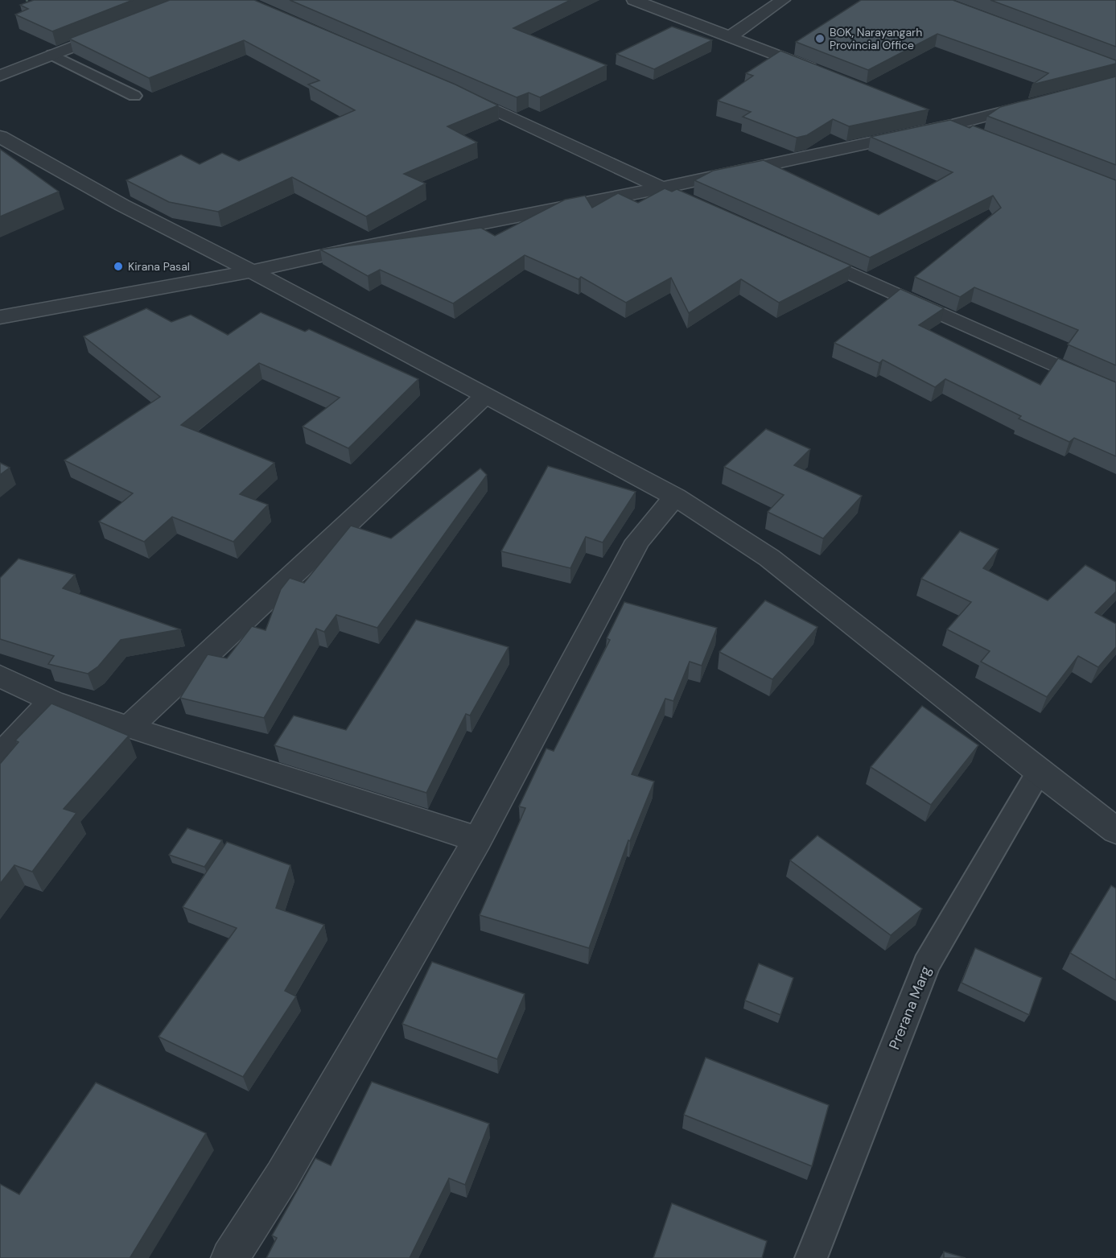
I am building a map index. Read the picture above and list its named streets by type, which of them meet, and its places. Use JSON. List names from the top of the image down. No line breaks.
{"streets":{"lane":["Prerana Marg"]},"places":["BOK, Narayangarh Provincial Office","Kirana Pasal"]}
